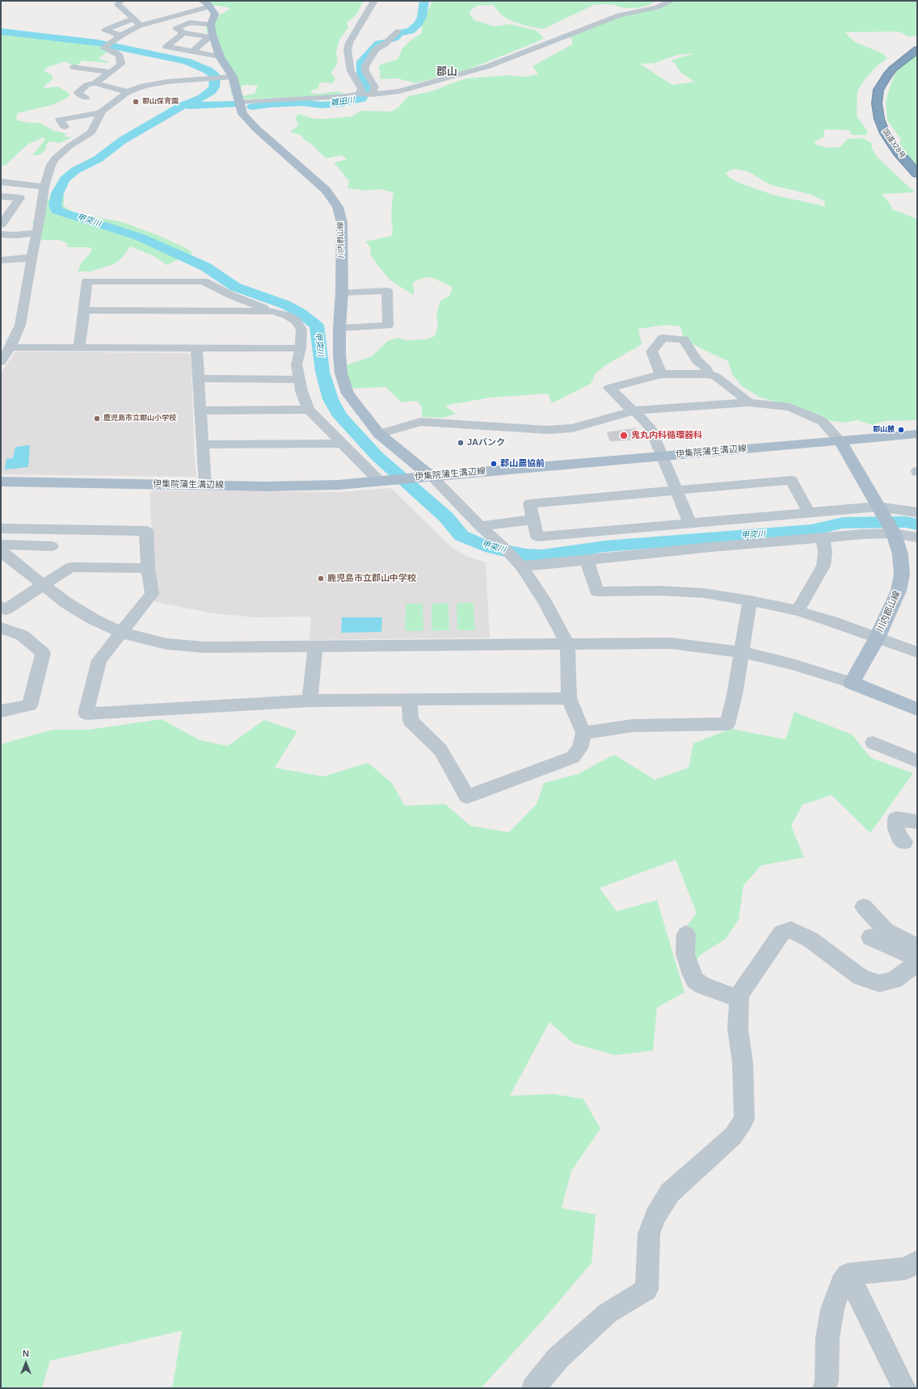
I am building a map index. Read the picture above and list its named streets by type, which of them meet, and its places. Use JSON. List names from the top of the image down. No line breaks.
{"streets":{"highway":["国道328号"],"main road":["川内郡山線","伊集院蒲生溝辺線"]},"crossings":[["川内郡山線","伊集院蒲生溝辺線"]],"districts":["郡山"],"water":["雑田川","甲突川"],"places":["郡山保育園","鹿児島市立郡山小学校","郡山麓","鬼丸内科循環器科","JAバンク","郡山農協前","鹿児島市立郡山中学校"],"north":"top"}
